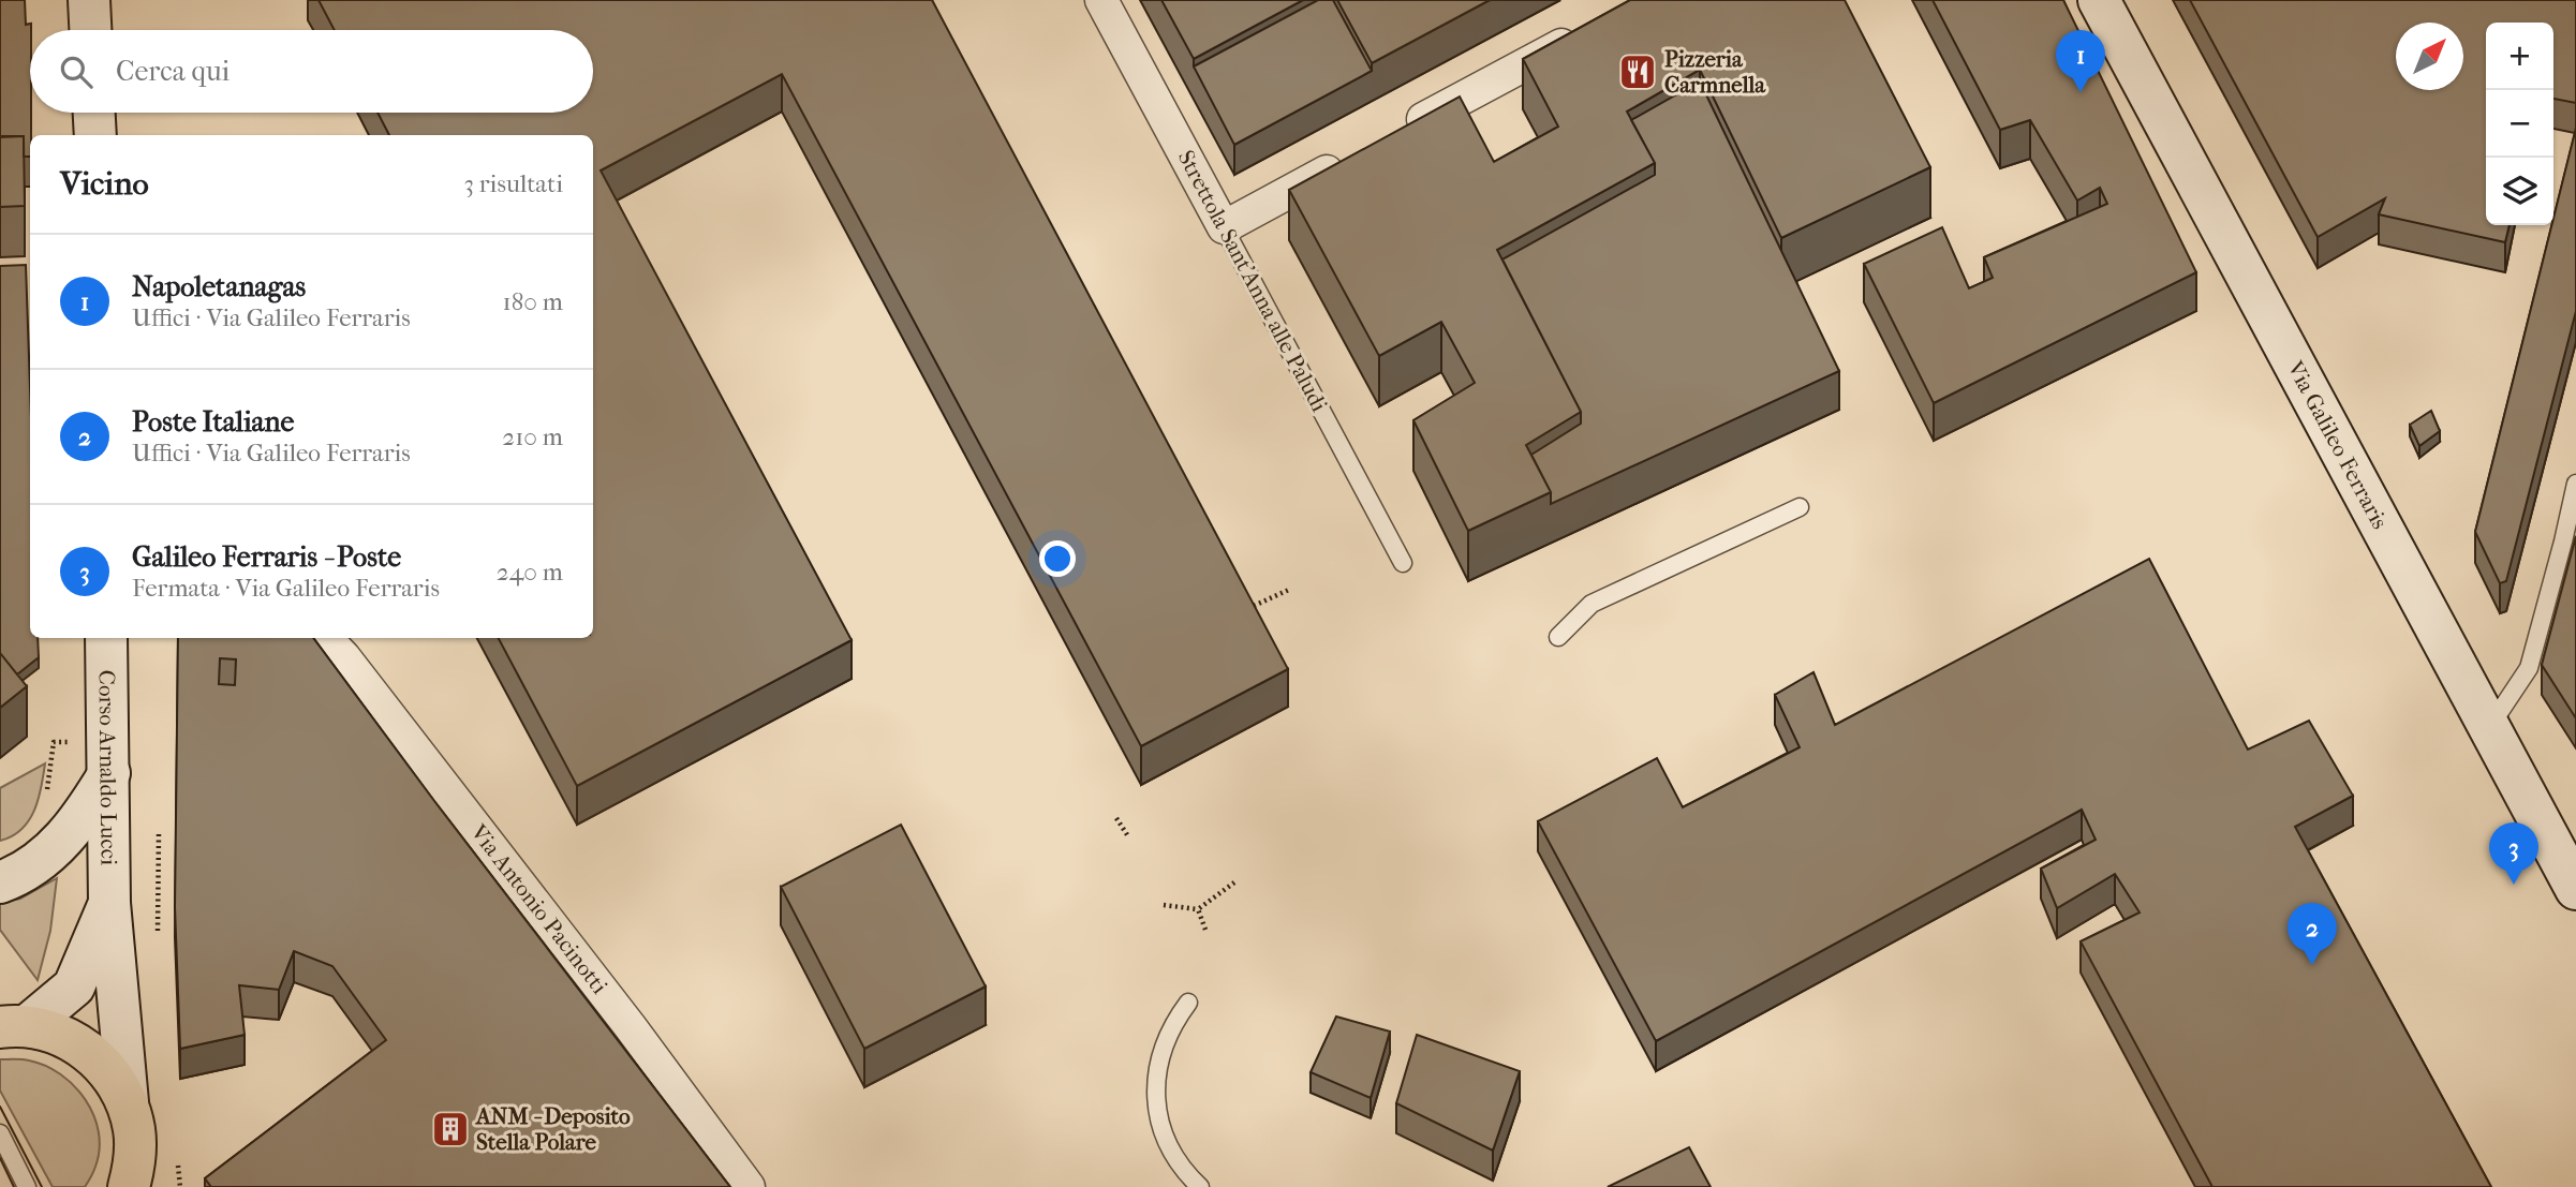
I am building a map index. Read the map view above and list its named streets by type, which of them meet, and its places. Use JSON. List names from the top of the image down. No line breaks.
{"streets":{"main road":["Via Galileo Ferraris","Corso Arnaldo Lucci"],"street":["Strettola Sant'Anna alle Paludi","Via Antonio Pacinotti"]},"places":{"restaurant":["Pizzeria Carmnella"],"building":["ANM - Deposito Stella Polare"]},"north":"top right","page":{"map_buttons":["+","−"],"pins":["1","3","2"],"search":"Cerca qui","heading":["Vicino","3 risultati"],"list":[{"mark":"1","name":"Napoletanagas","note":"Uffici · Via Galileo Ferraris","value":"180 m"},{"mark":"2","name":"Poste Italiane","note":"Uffici · Via Galileo Ferraris","value":"210 m"},{"mark":"3","name":"Galileo Ferraris - Poste","note":"Fermata · Via Galileo Ferraris","value":"240 m"}]}}
